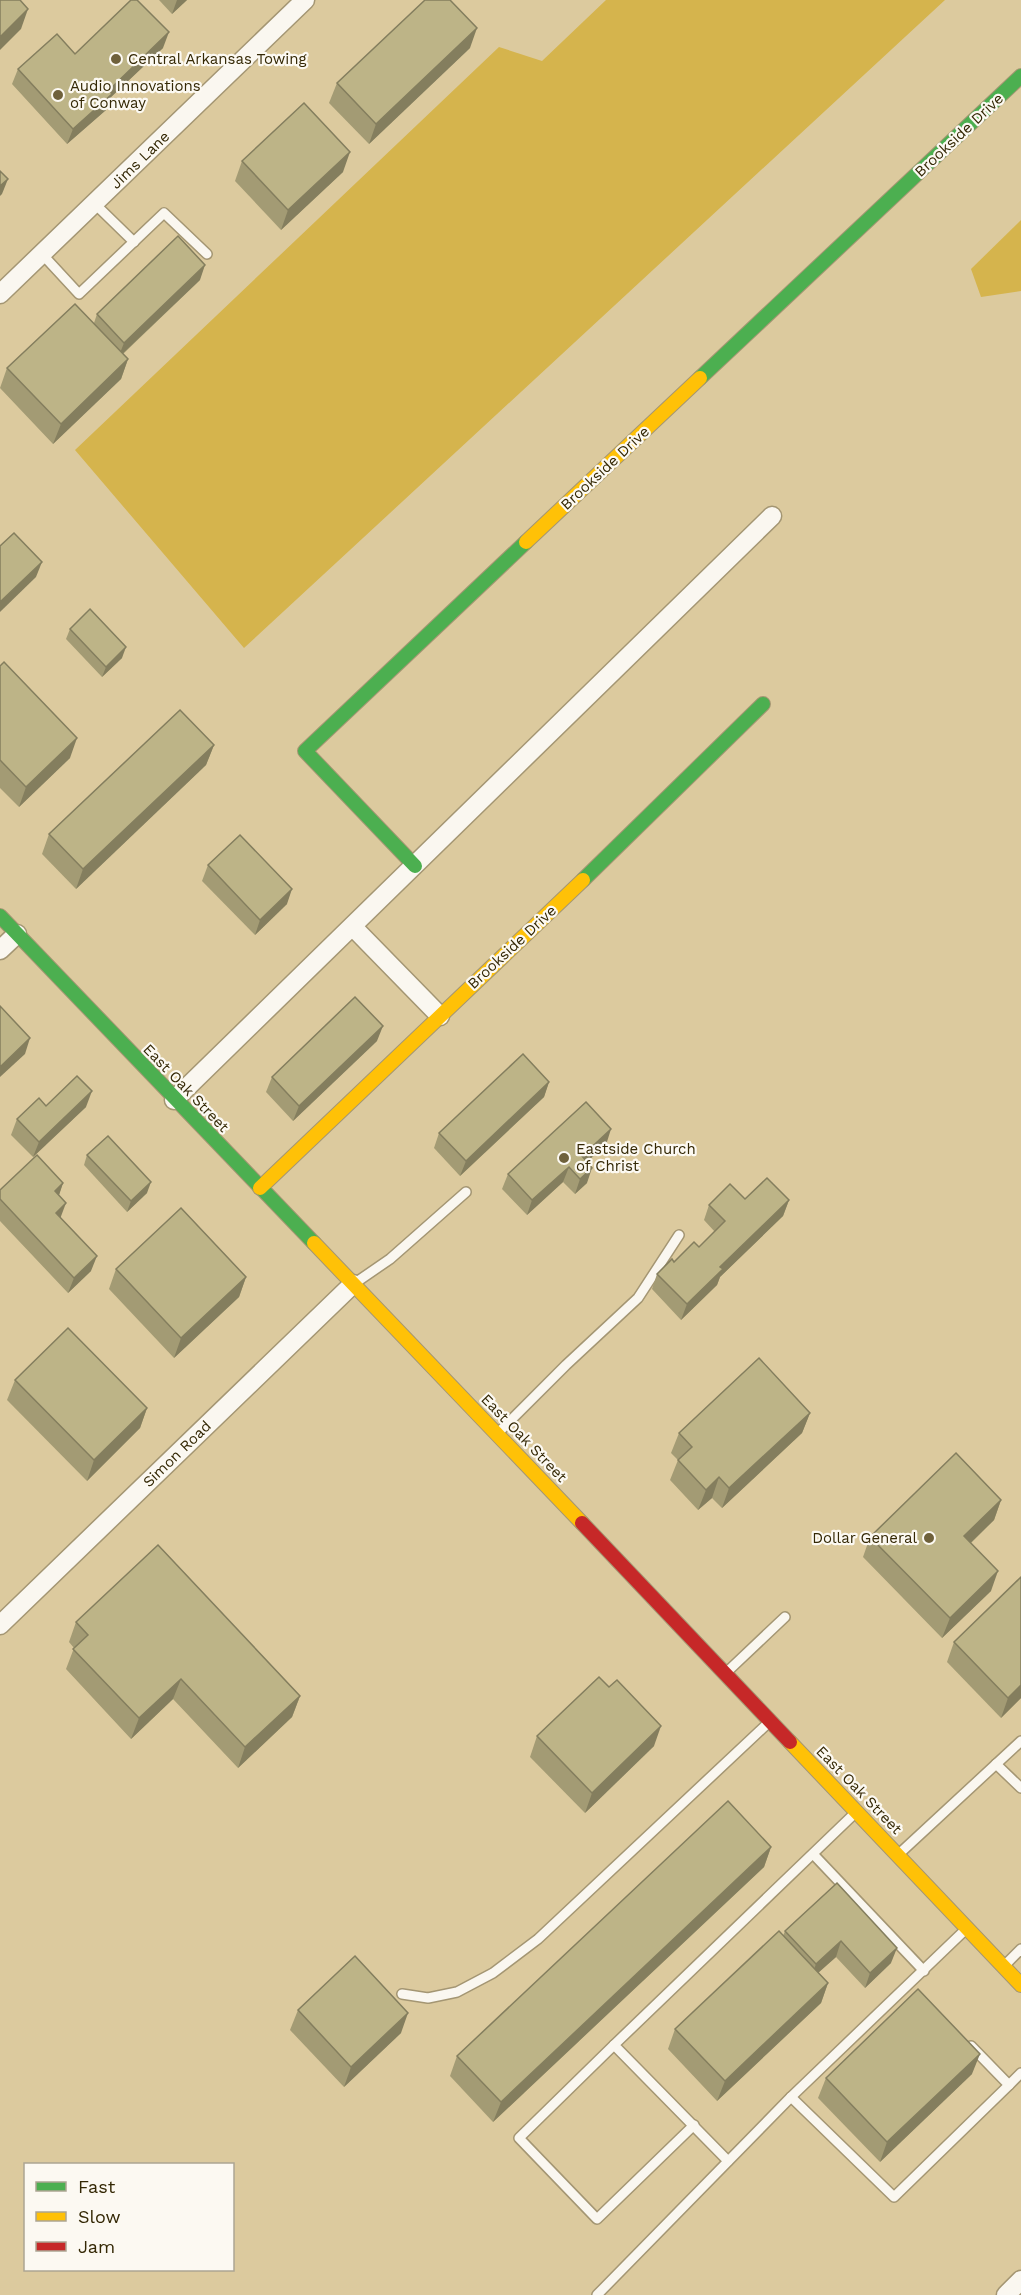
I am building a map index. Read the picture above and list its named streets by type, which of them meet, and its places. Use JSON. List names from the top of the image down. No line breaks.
{"streets":{"main road":["Brookside Drive","East Oak Street"],"street":["Jims Lane","Simon Road"]},"crossings":[["Brookside Drive","East Oak Street"],["East Oak Street","Simon Road"]],"places":["Central Arkansas Towing","Audio Innovations of Conway","Eastside Church of Christ","Dollar General"],"legend":["Fast","Slow","Jam"]}
